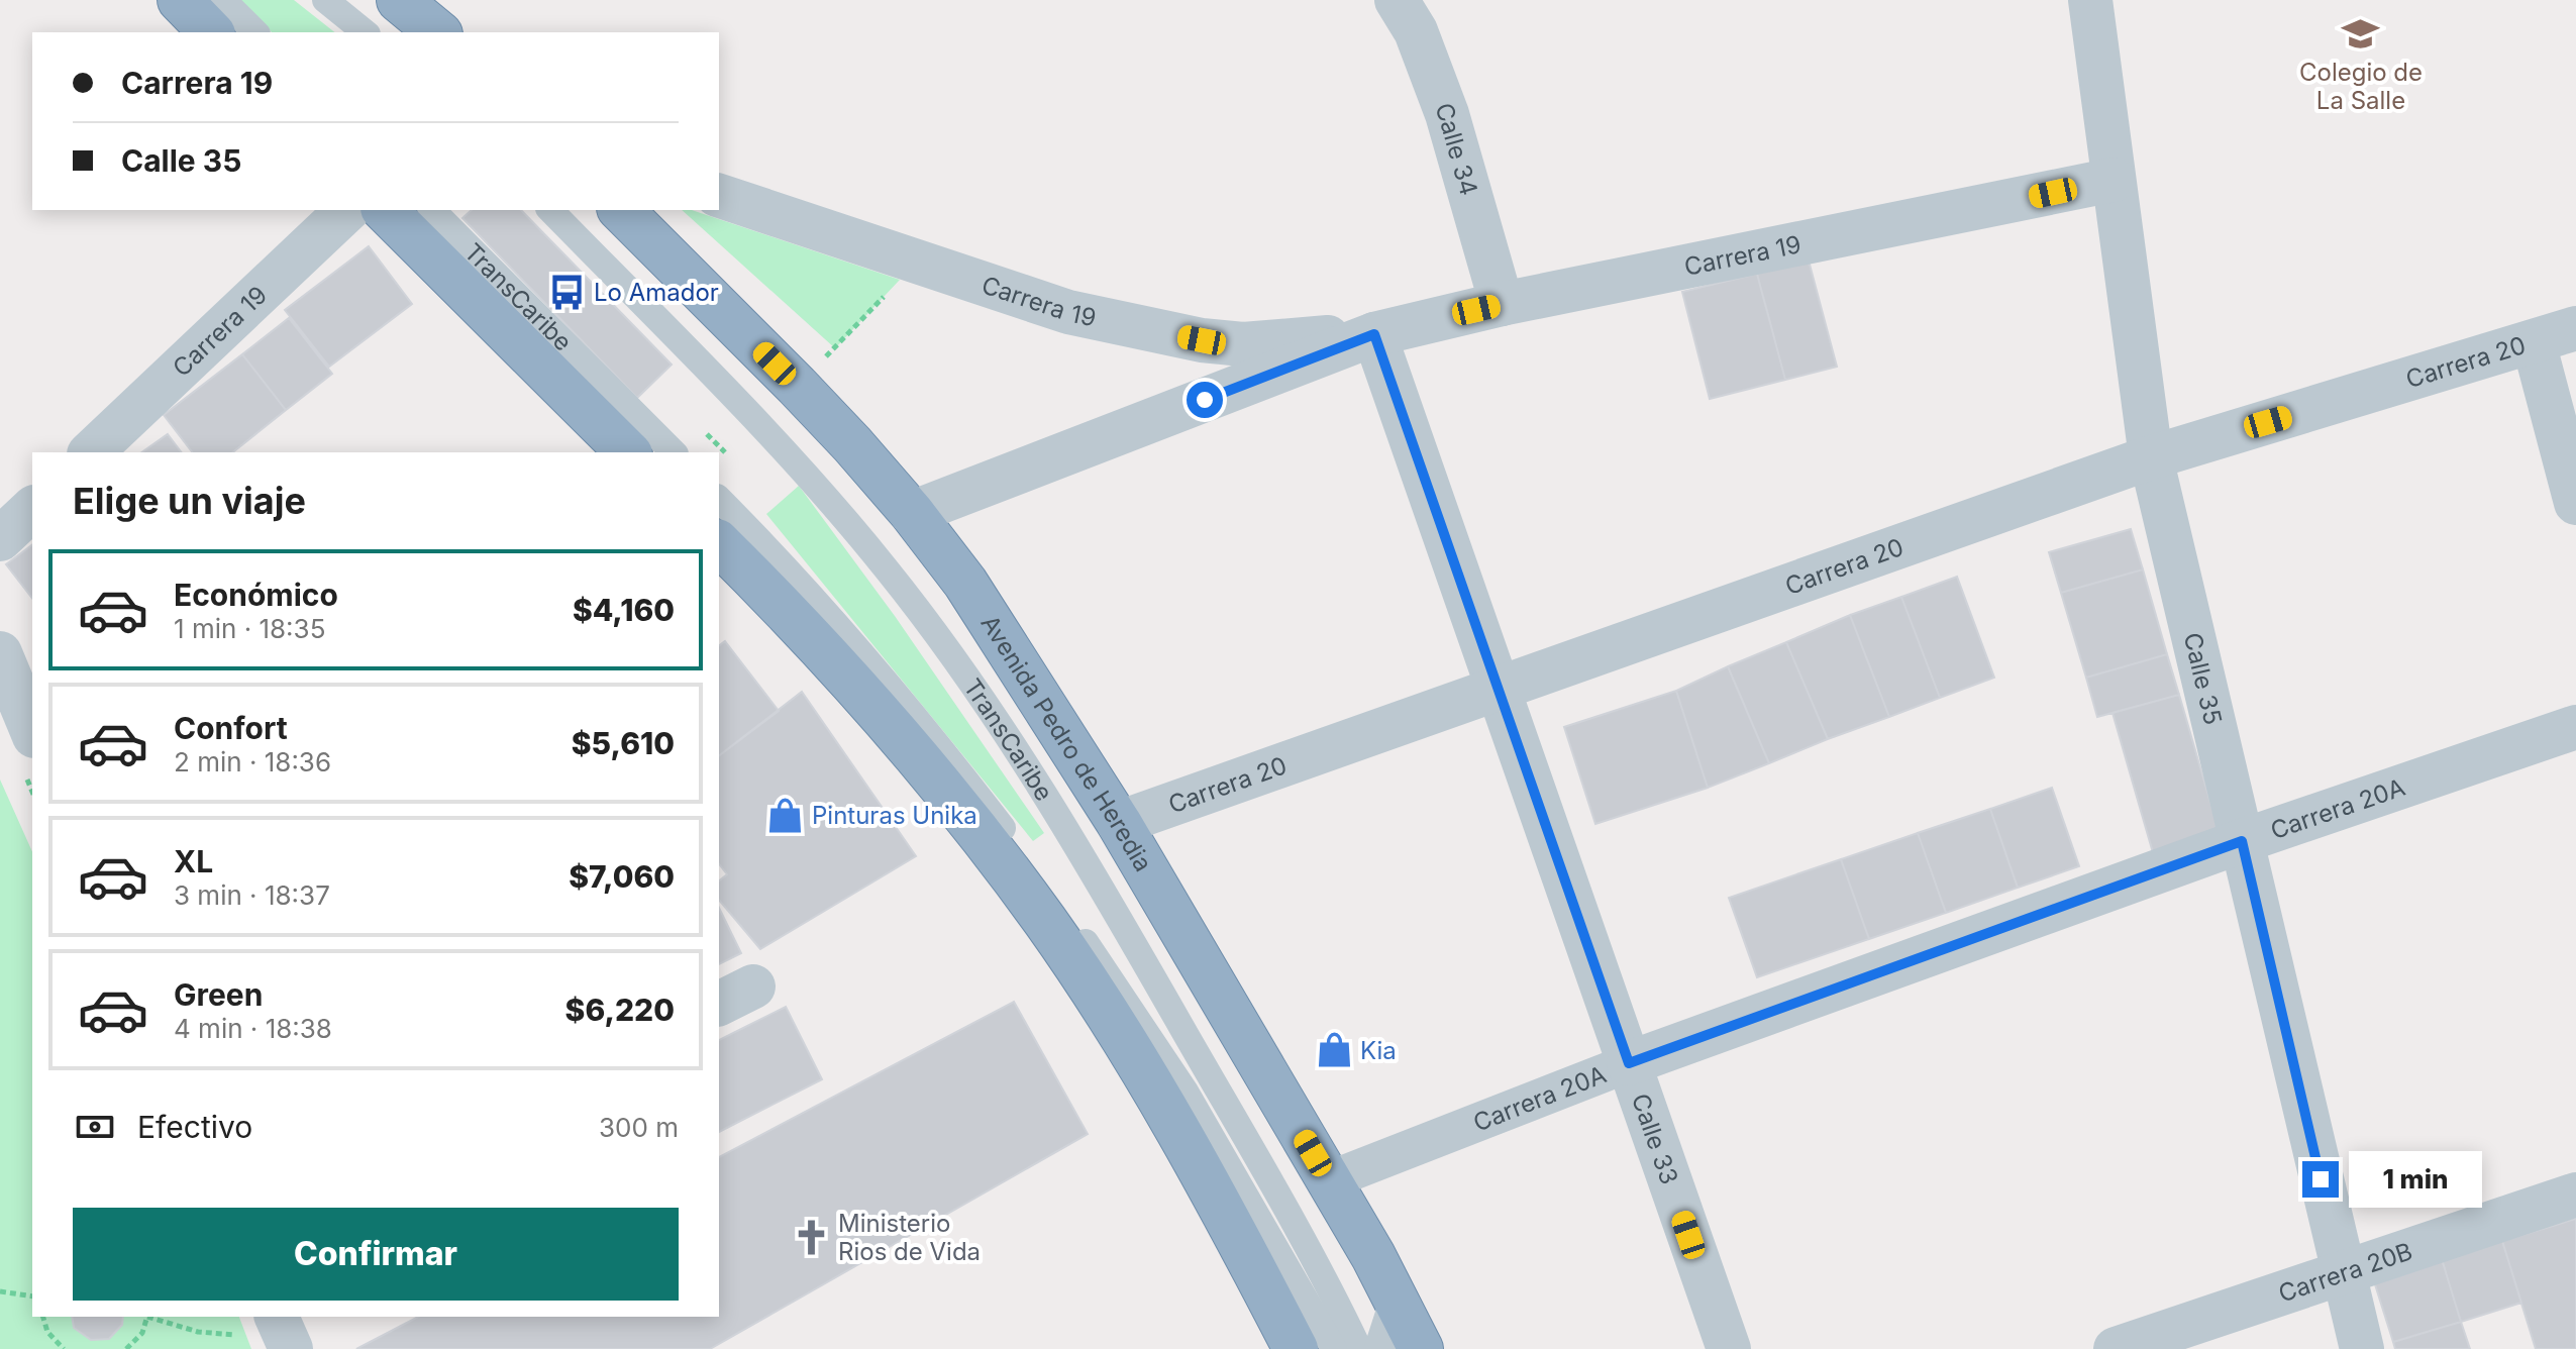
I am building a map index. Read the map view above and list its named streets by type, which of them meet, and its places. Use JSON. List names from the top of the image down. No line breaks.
{"streets":{"highway":["Avenida Pedro de Heredia"],"street":["Calle 34","Carrera 19","Carrera 20","Calle 35","Carrera 20A","Calle 33","Carrera 20B"],"lane":["TransCaribe"]},"crossings":[["Calle 34","Carrera 19"],["Carrera 19","Calle 35"],["Carrera 19","Avenida Pedro de Heredia"],["Carrera 19","Calle 33"],["Carrera 20","Calle 35"],["Carrera 20","Avenida Pedro de Heredia"],["Carrera 20","Calle 33"],["Calle 35","Carrera 20A"],["Calle 35","Carrera 20B"],["Avenida Pedro de Heredia","Carrera 20A"],["Carrera 20A","Calle 33"]],"places":{"school or university":["Colegio de La Salle"],"bus stop":["Lo Amador"],"shop":["Pinturas Unika","Kia"],"church":["Ministerio Rios de Vida"]},"page":{"banner":["Carrera 19","Calle 35"],"heading":"Elige un viaje","list":[{"name":"Económico","note":"1 min · 18:35","value":"$4,160"},{"name":"Confort","note":"2 min · 18:36","value":"$5,610"},{"name":"XL","note":"3 min · 18:37","value":"$7,060"},{"name":"Green","note":"4 min · 18:38","value":"$6,220"}],"pay":["Efectivo","300 m"],"bubble":"1 min","buttons":"Confirmar"}}
